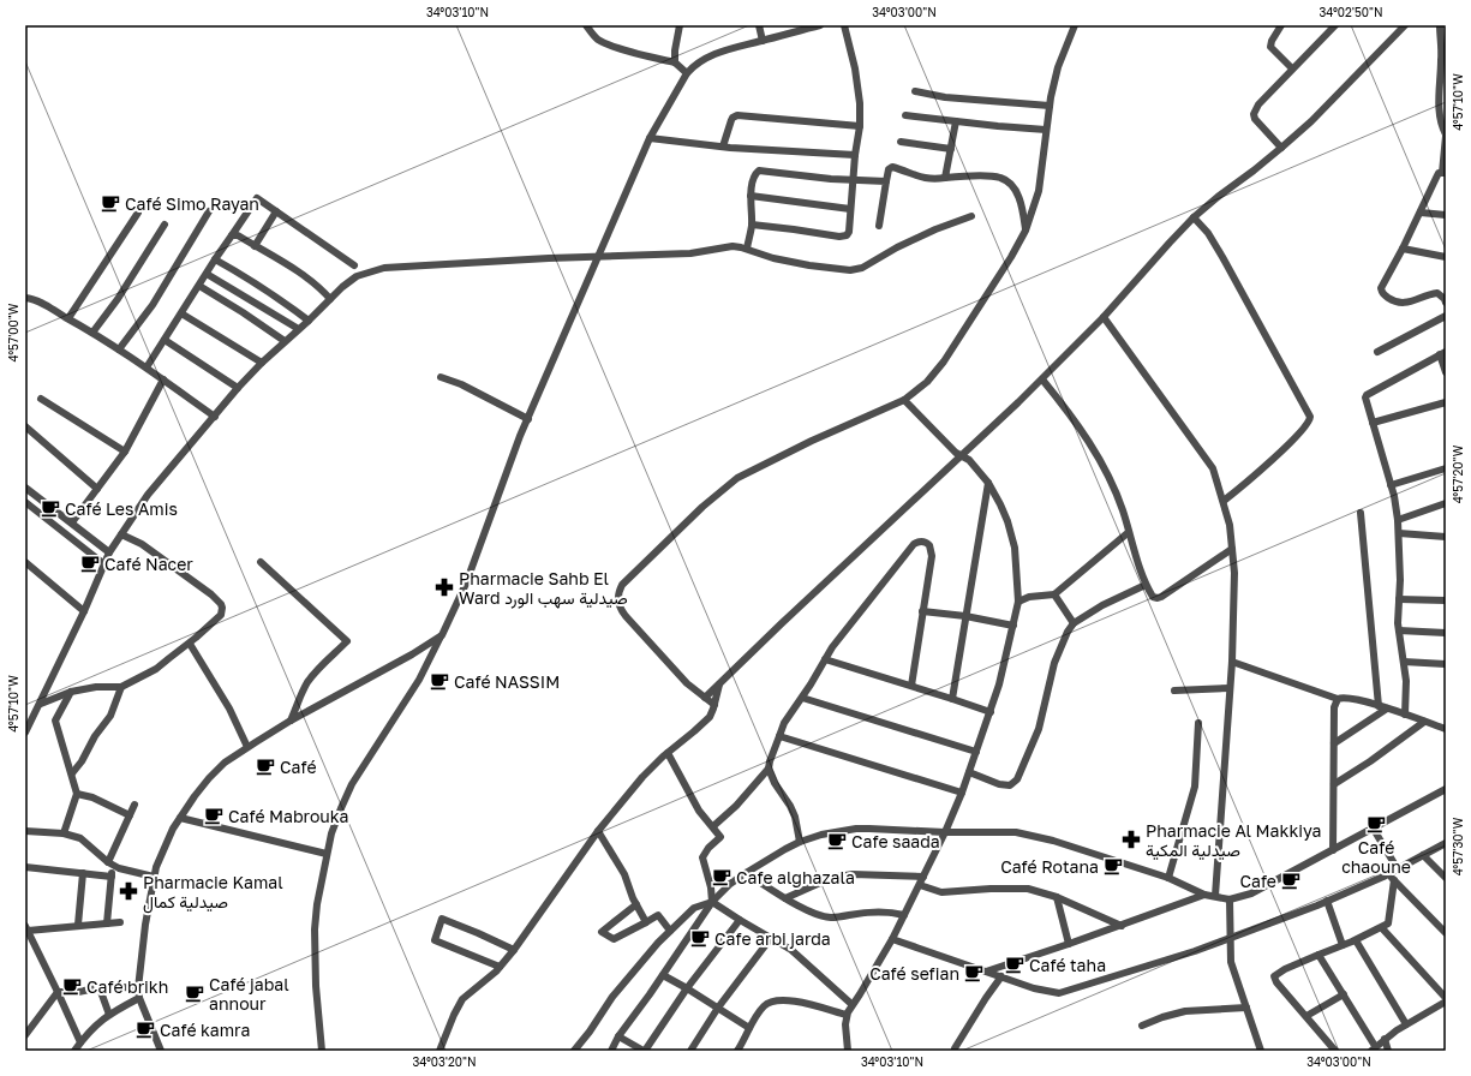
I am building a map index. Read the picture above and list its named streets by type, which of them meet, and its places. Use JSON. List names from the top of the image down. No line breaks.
{"places":{"cafe":["Café Simo Rayan","Café Les Amis","Café Nacer","Café NASSIM","Café","Café Mabrouka","Café chaoune","Cafe saada","Café Rotana","Cafe alghazala","Cafe","Cafe arbi jarda","Café taha","Café sefian","Café brikh","Café jabal annour","Café kamra"],"pharmacy":["Pharmacie Sahb El Ward صيدلية سهب الورد","Pharmacie Al Makkiya صيدلية المكية","Pharmacie Kamal صيدلية كمال"]},"coordinates":["34°03'10\"N","34°03'00\"N","34°02'50\"N","4°57'10\"W","4°57'00\"W","4°57'20\"W","4°57'30\"W","34°03'20\"N"]}
